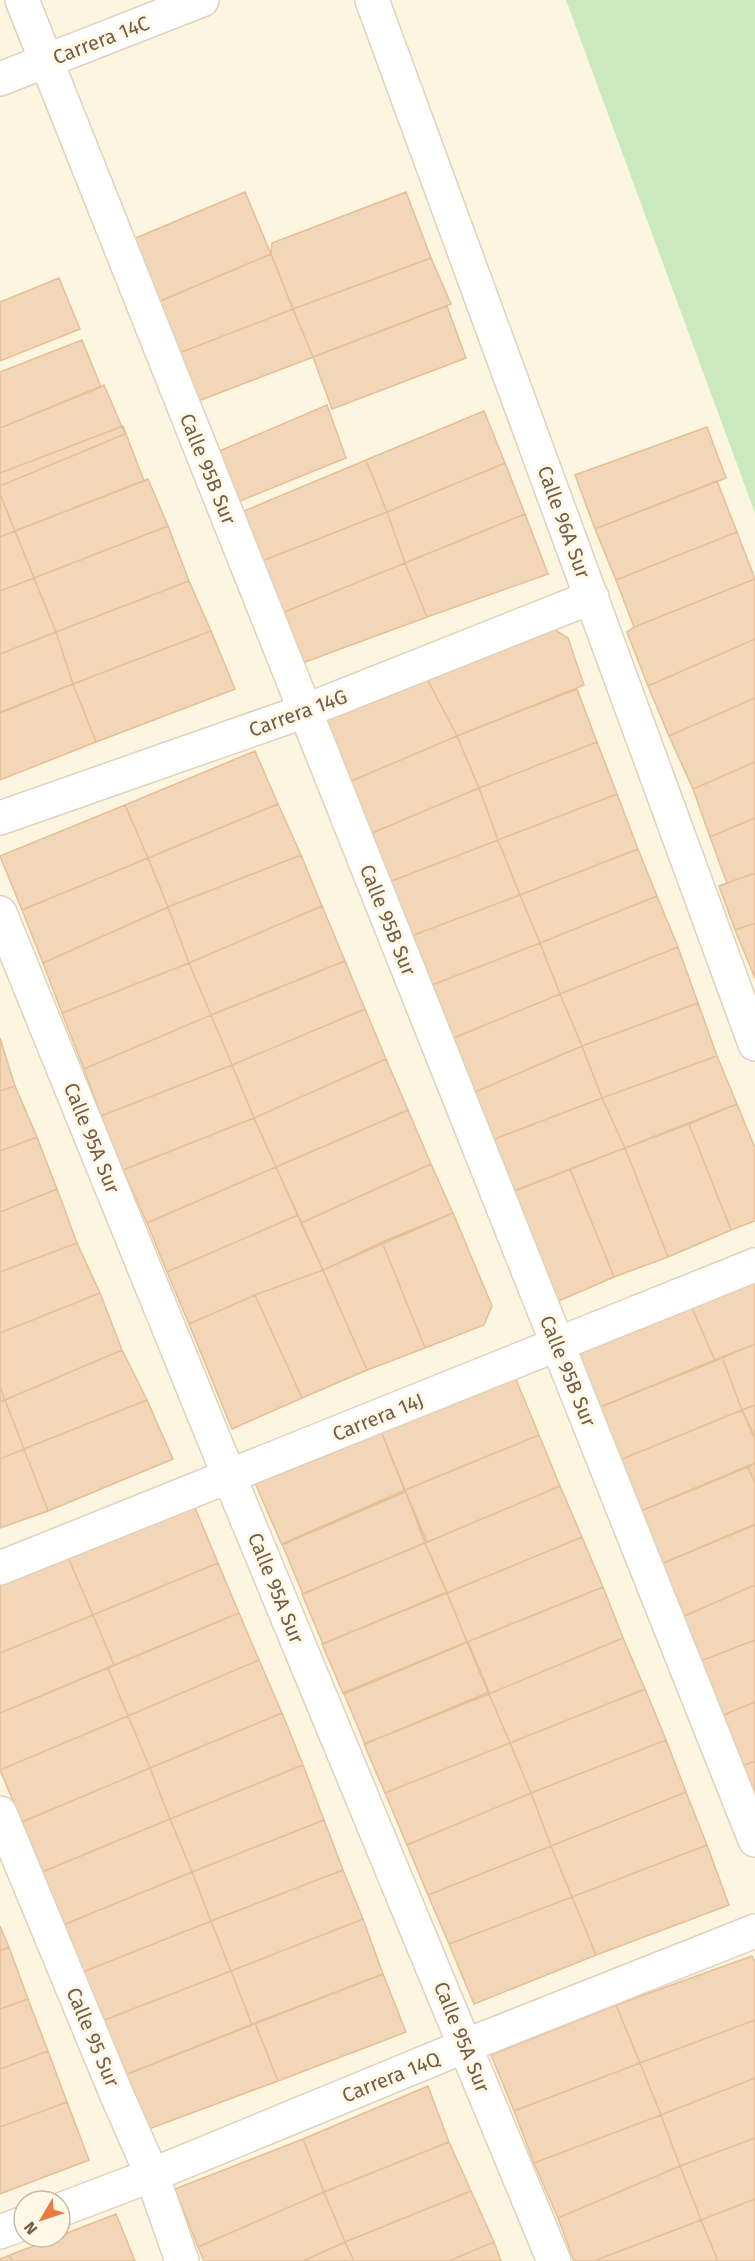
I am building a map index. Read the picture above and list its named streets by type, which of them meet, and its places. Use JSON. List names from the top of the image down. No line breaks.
{"streets":{"street":["Carrera 14C","Calle 95B Sur","Calle 96A Sur","Carrera 14G","Calle 95A Sur","Carrera 14J","Calle 95 Sur","Carrera 14Q"]},"crossings":[["Carrera 14C","Calle 95B Sur"],["Calle 95B Sur","Carrera 14G"],["Calle 95B Sur","Carrera 14J"],["Calle 96A Sur","Carrera 14G"],["Calle 95A Sur","Carrera 14J"],["Calle 95A Sur","Carrera 14Q"],["Calle 95 Sur","Carrera 14Q"]],"north":"bottom left"}
